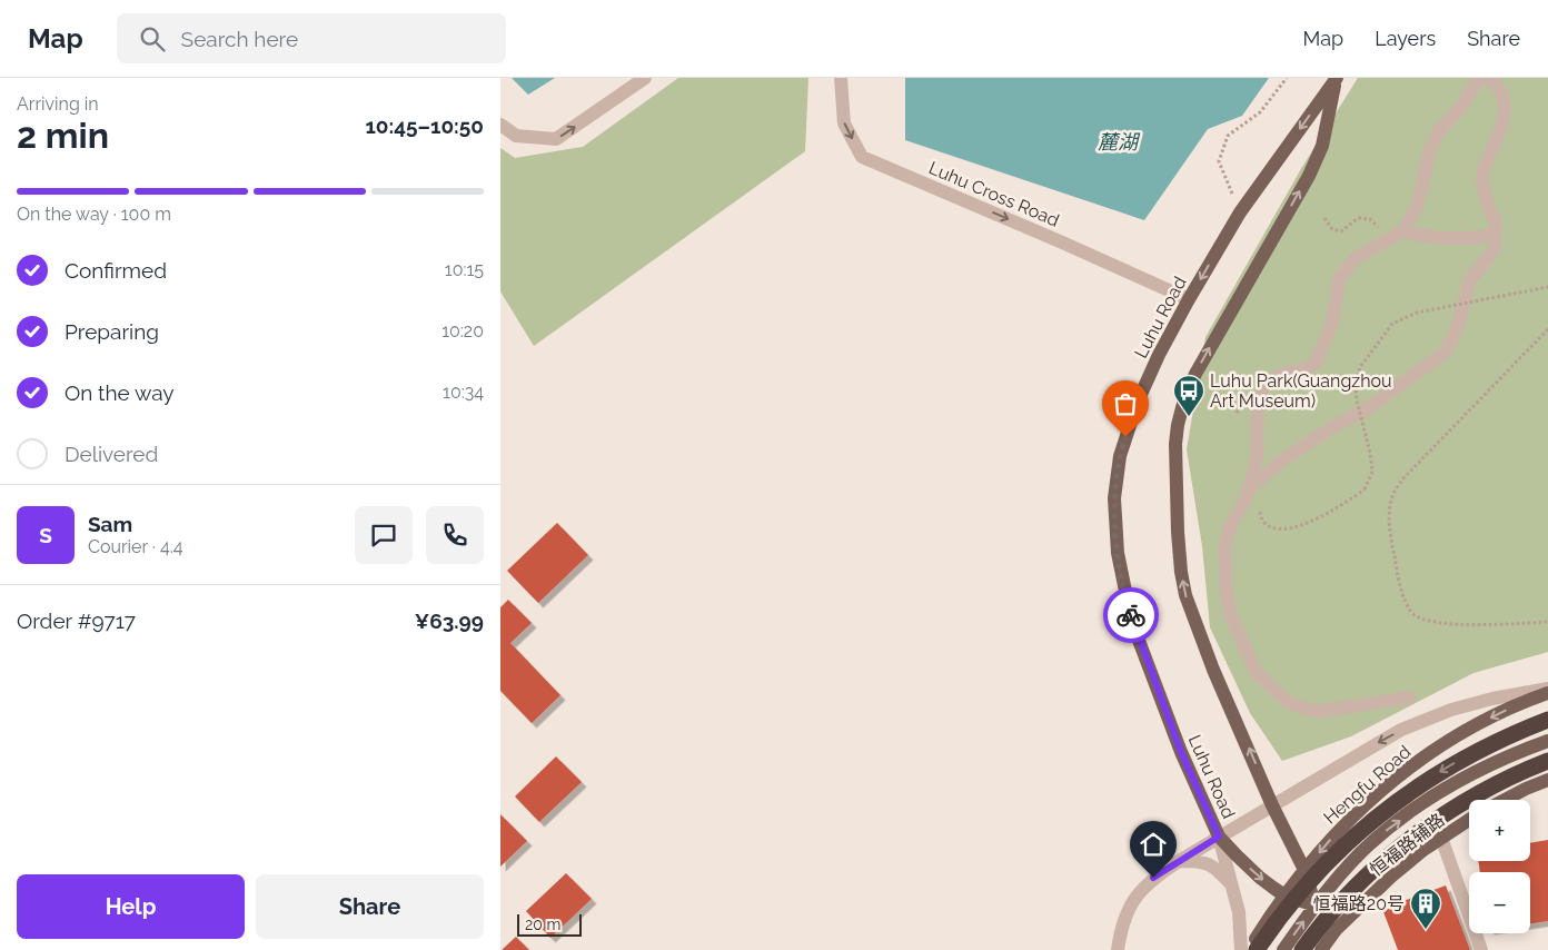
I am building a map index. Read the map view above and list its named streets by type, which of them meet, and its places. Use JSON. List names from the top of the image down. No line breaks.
{"streets":{"main road":["Luhu Road","Hengfu Road","恒福路辅路"],"street":["Luhu Cross Road"]},"crossings":[["Luhu Cross Road","Luhu Road"],["Luhu Road","Hengfu Road"]],"one_way":["Luhu Cross Road"],"water":["麓湖"],"places":{"bus stop":["Luhu Park(Guangzhou Art Museum)"],"building":["恒福路20号"]},"scale_bar":"20 m","page":{"header":"Map","search":"Search here","nav":["Map","Layers","Share"],"heading":["2 min","Arriving in","10:45–10:50"],"panel":["Sam","Courier · 4.4","Order #9717","¥63.99"],"bar":"On the way · 100 m","list":[["Confirmed","10:15"],["Preparing","10:20"],["On the way","10:34"],"Delivered"],"round":"S","map_buttons":["+","−"],"buttons":["Help","Share"],"scale":"20 m"}}
